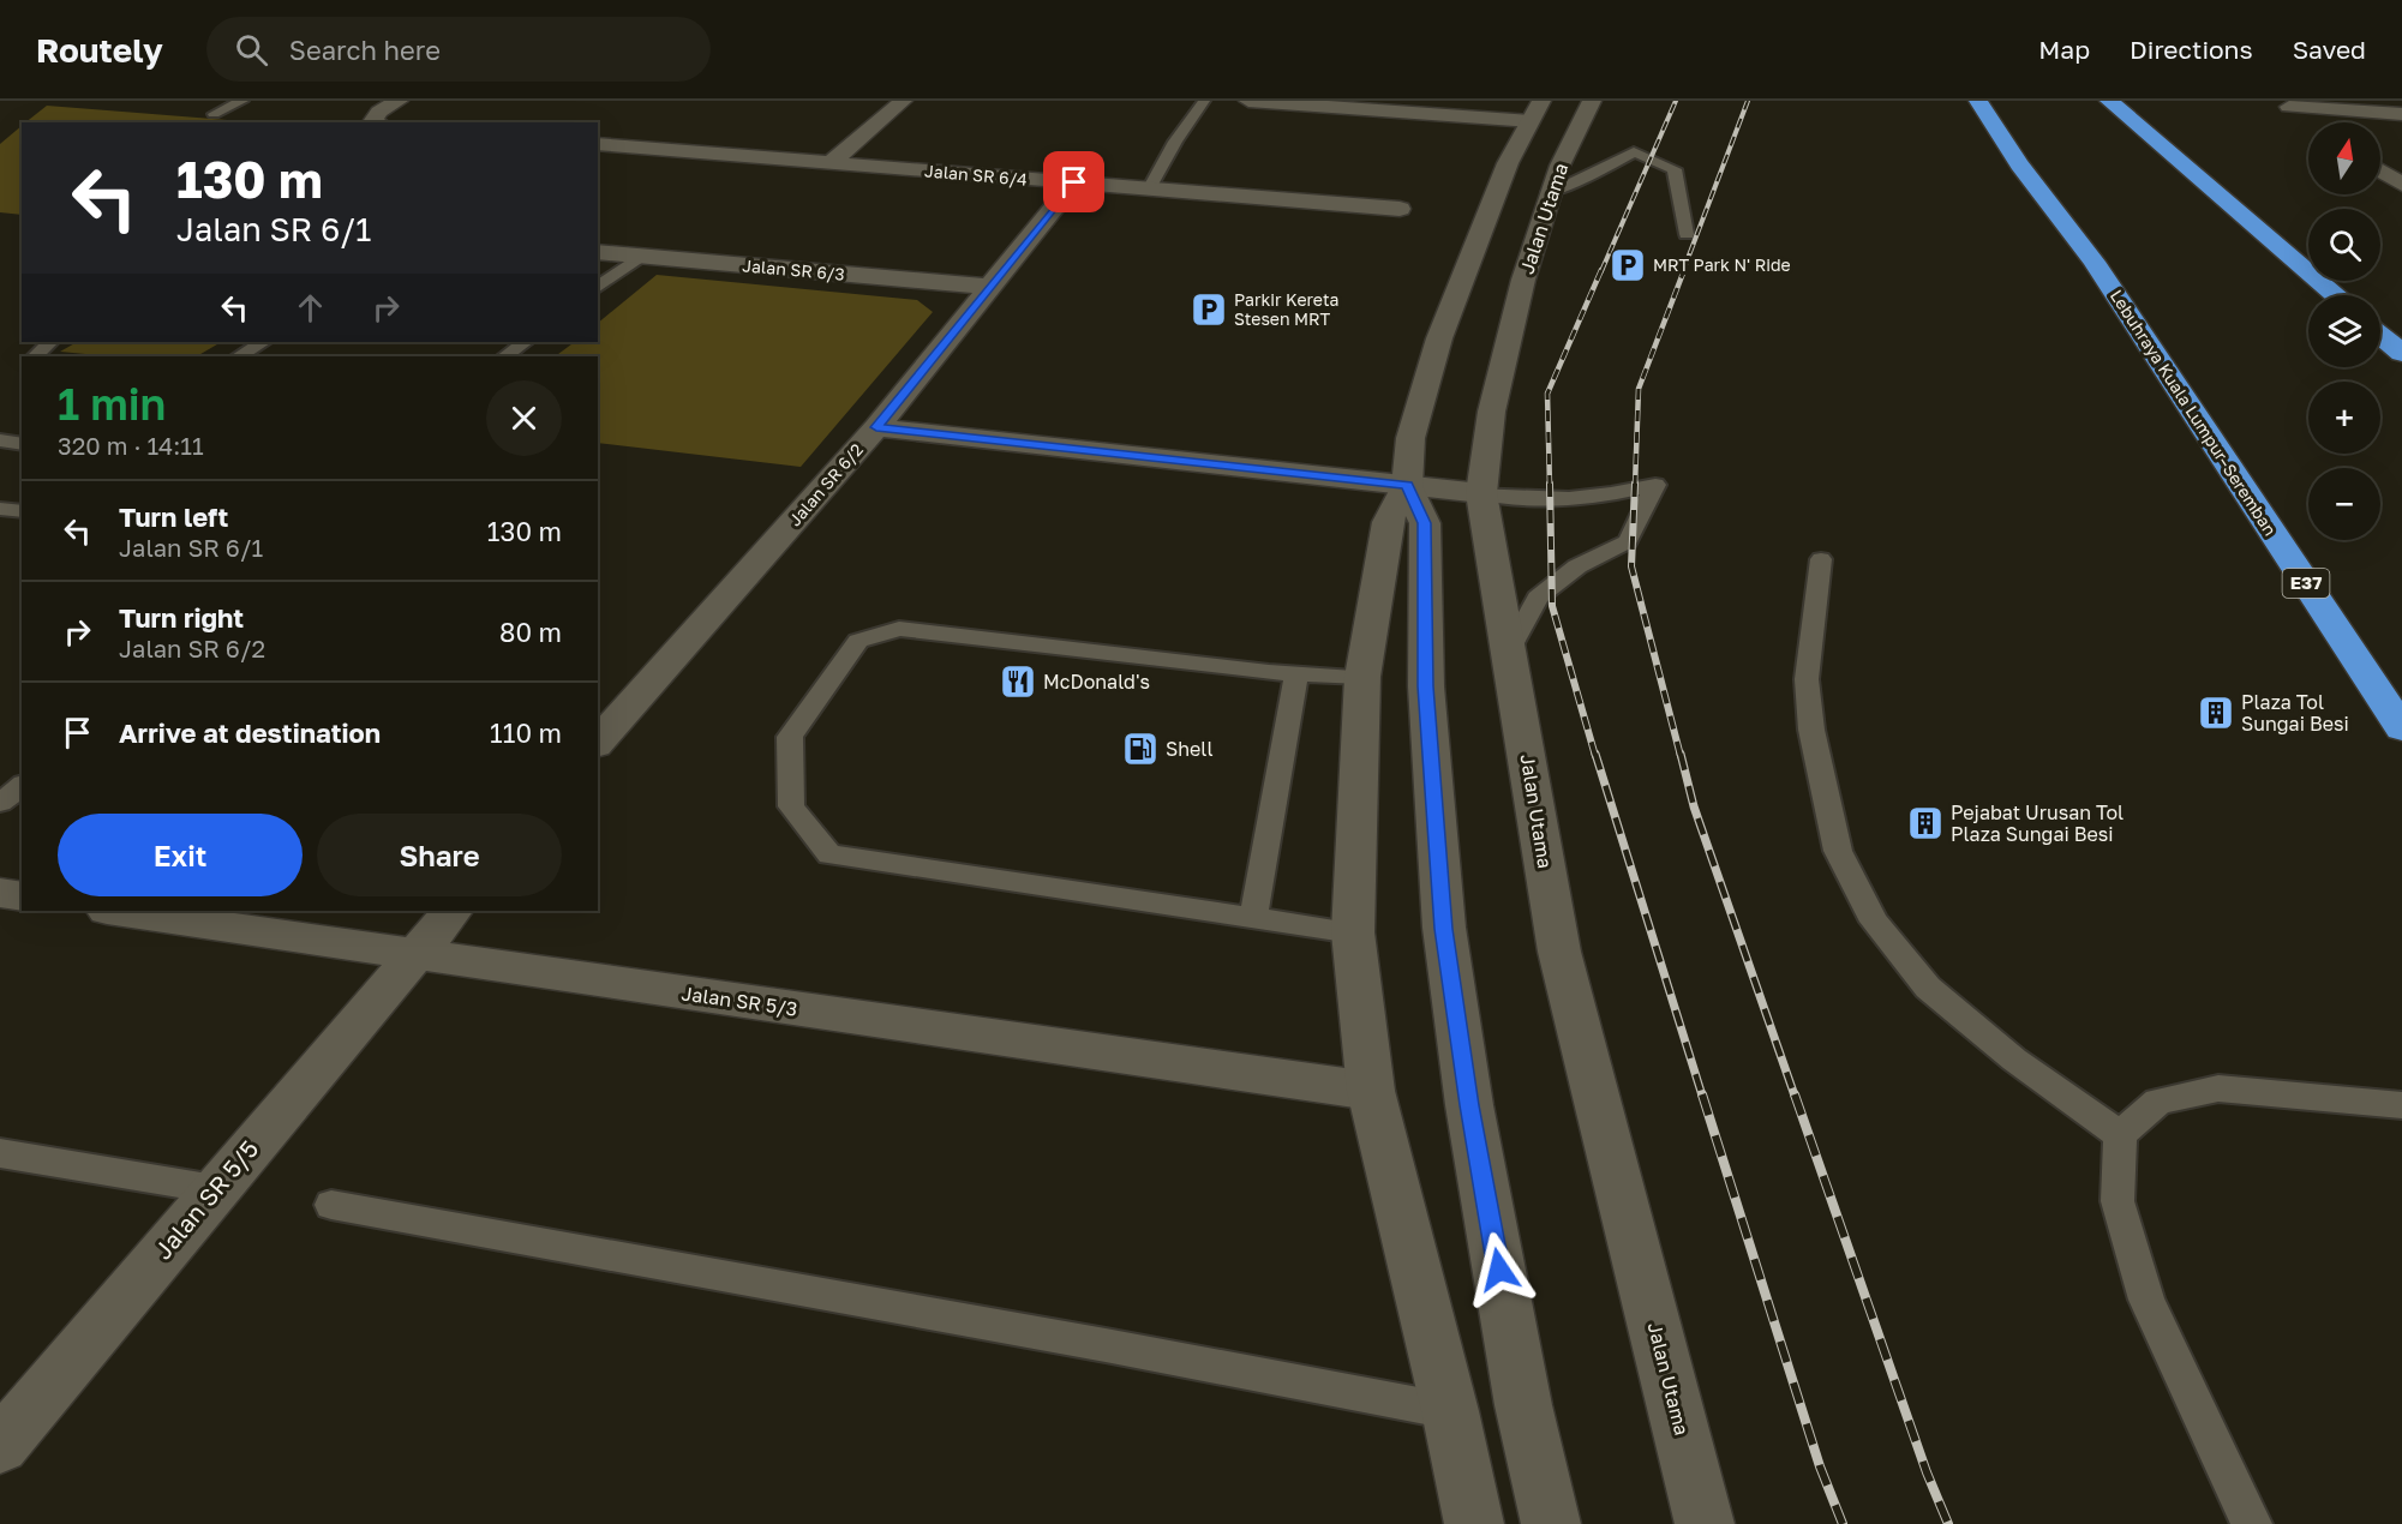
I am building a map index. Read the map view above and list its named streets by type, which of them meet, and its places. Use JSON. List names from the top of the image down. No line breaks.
{"streets":{"highway":["Lebuhraya Kuala Lumpur–Seremban","E37"],"street":["Jalan SR 6/4","Jalan Utama","Jalan SR 6/3","Jalan SR 6/2","Jalan SR 5/3","Jalan SR 5/5"]},"crossings":[["Jalan SR 6/4","Jalan SR 6/2"],["Jalan SR 6/3","Jalan SR 6/2"],["Jalan SR 5/3","Jalan SR 5/5"]],"places":{"parking":["MRT Park N' Ride","Parkir Kereta Stesen MRT"],"restaurant":["McDonald's"],"building":["Plaza Tol Sungai Besi","Pejabat Urusan Tol Plaza Sungai Besi"],"fuel station":["Shell"]},"north":"top","page":{"header":"Routely","search":"Search here","nav":["Map","Directions","Saved"],"map_buttons":["+","−"],"turn":["130 m","Jalan SR 6/1"],"heading":["1 min","320 m · 14:11"],"list":[{"name":"Turn left","note":"Jalan SR 6/1","value":"130 m"},{"name":"Turn right","note":"Jalan SR 6/2","value":"80 m"},{"name":"Arrive at destination","value":"110 m"}],"buttons":["Exit","Share"]}}
